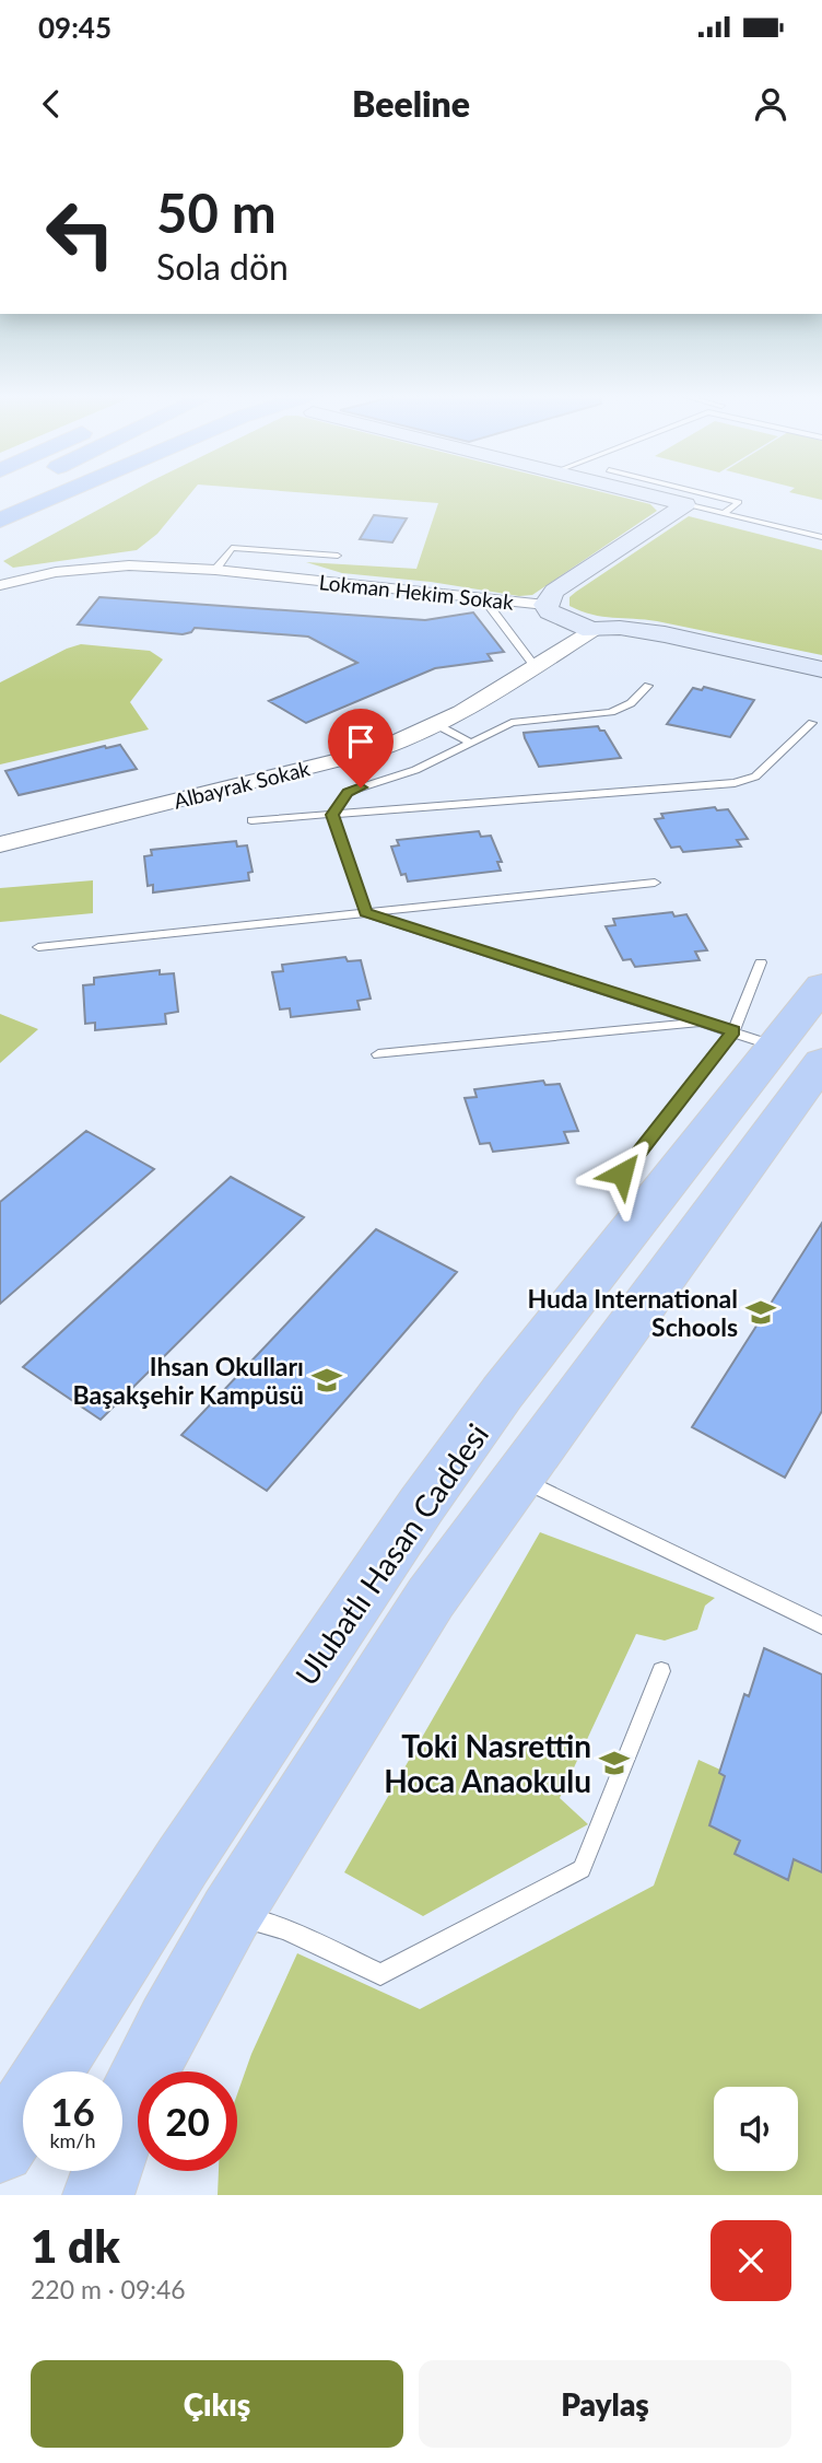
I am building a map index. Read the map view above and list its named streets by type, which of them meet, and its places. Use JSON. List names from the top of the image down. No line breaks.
{"streets":{"main road":["Lokman Hekim Sokak","Ulubatlı Hasan Caddesi"],"street":["Albayrak Sokak"]},"crossings":[["Lokman Hekim Sokak","Albayrak Sokak"]],"places":{"school or university":["Huda International Schools","Ihsan Okulları Başakşehir Kampüsü","Toki Nasrettin Hoca Anaokulu"]},"page":{"status":"09:45","header":"Beeline","turn":["50 m","Sola dön"],"speed":"16 km/h","limit":"20","heading":["1 dk","220 m · 09:46"],"buttons":["Çıkış","Paylaş"]}}
